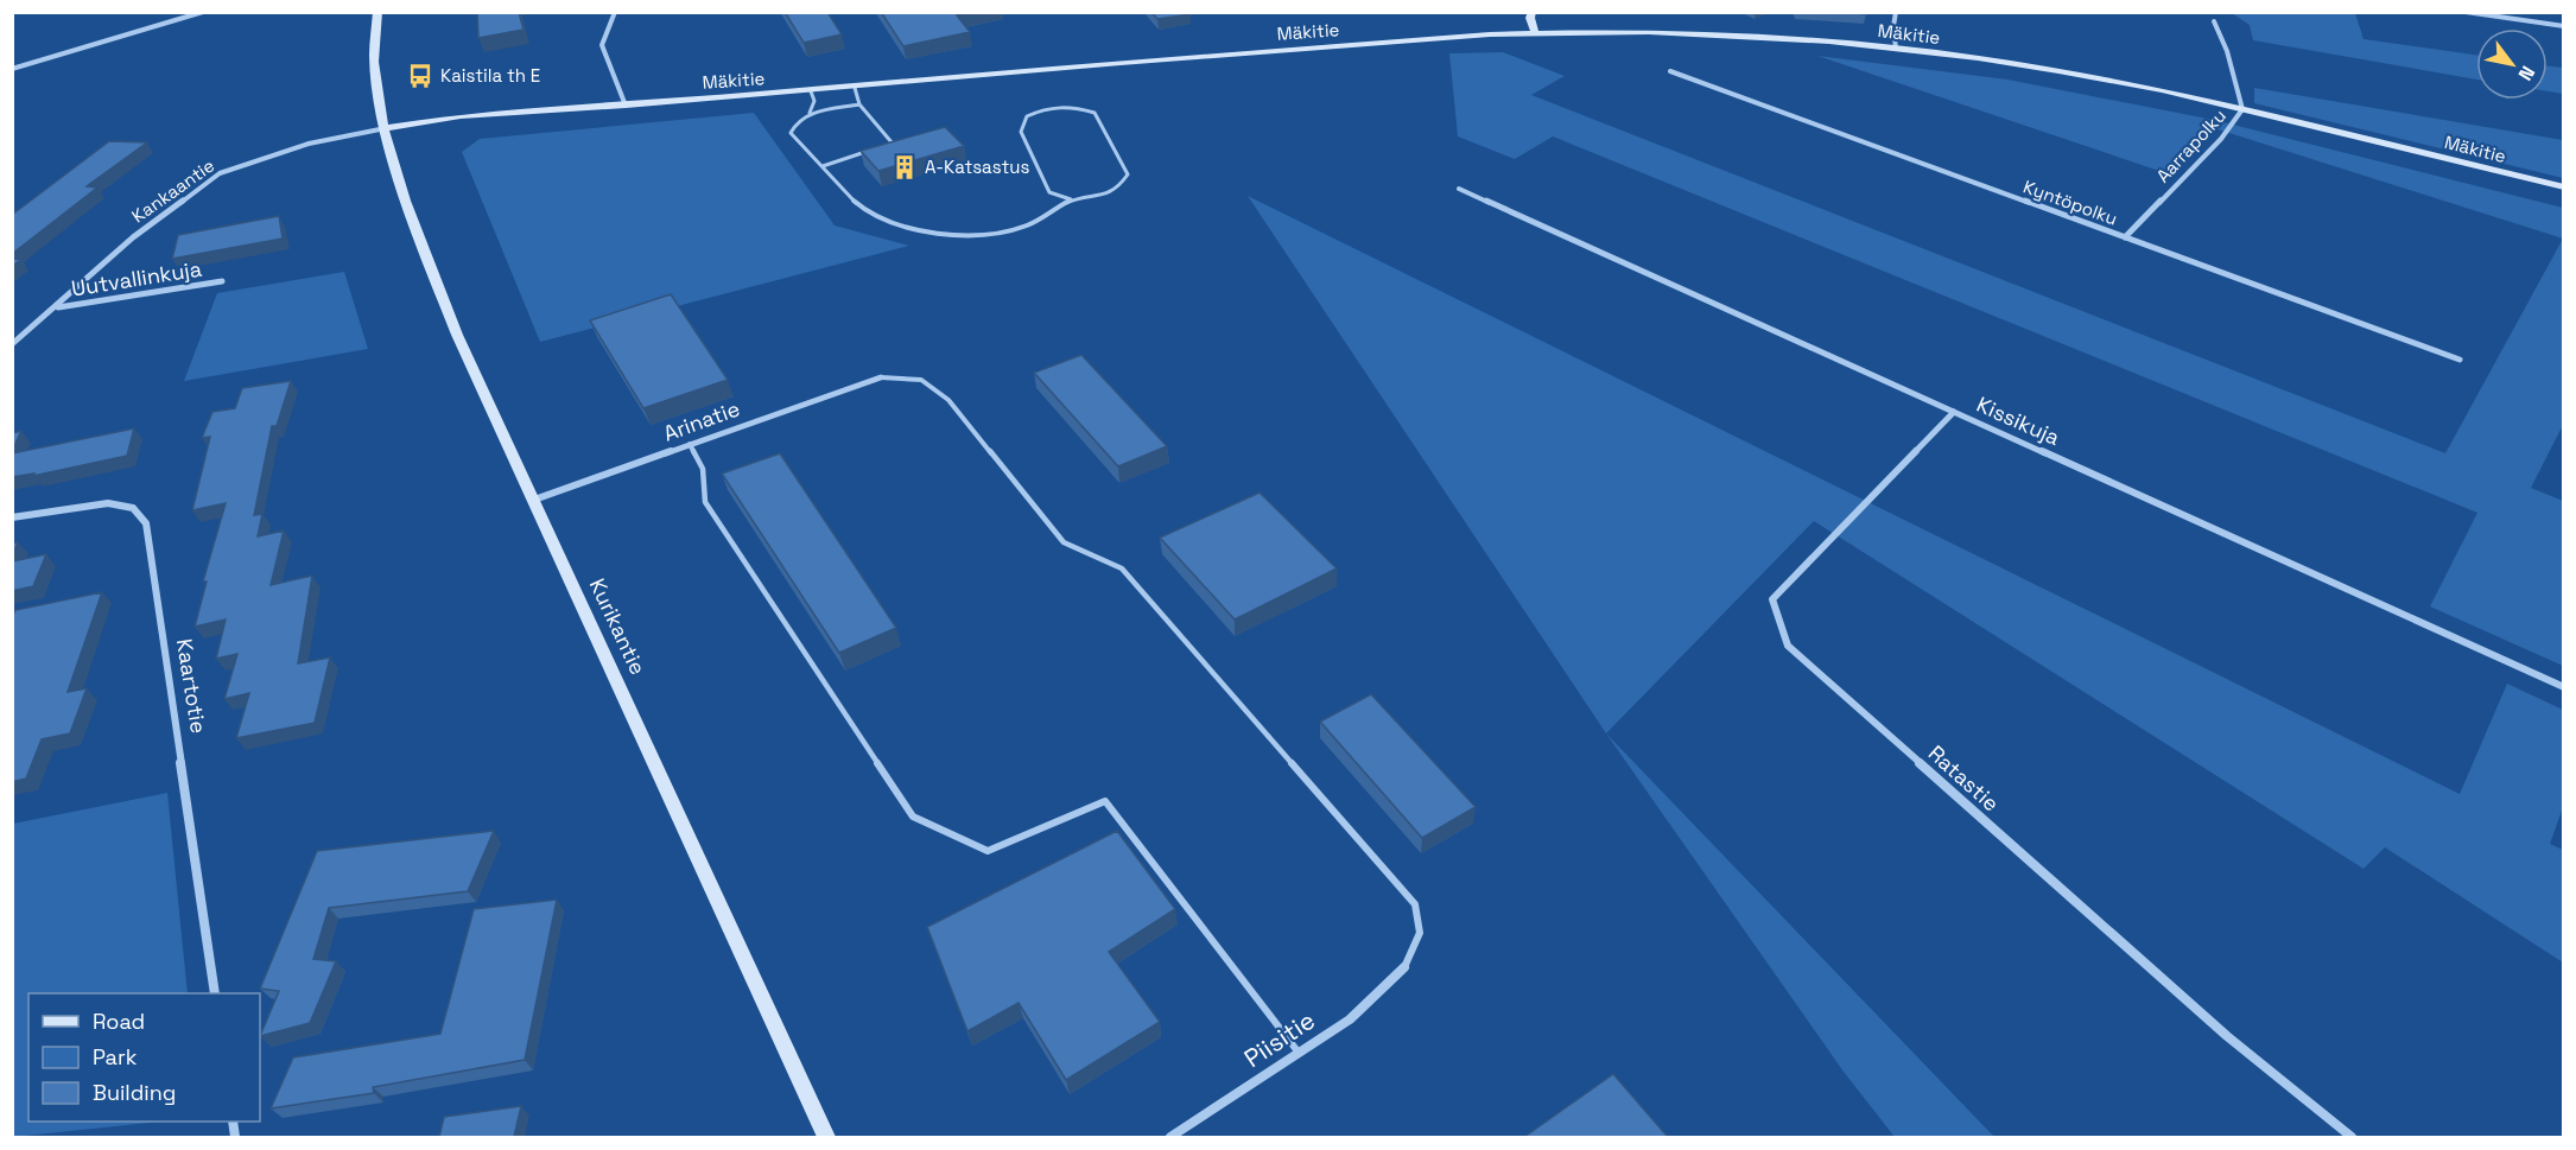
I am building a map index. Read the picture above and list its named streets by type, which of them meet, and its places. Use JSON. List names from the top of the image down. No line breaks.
{"streets":{"street":["Mäkitie","Aarrapolku","Kankaantie","Kyntöpolku","Uutvallinkuja","Arinatie","Kissikuja","Kurikantie","Kaartotie","Ratastie","Piisitie"]},"crossings":[["Mäkitie","Aarrapolku"],["Mäkitie","Kankaantie"],["Mäkitie","Kurikantie"],["Aarrapolku","Kyntöpolku"],["Kankaantie","Uutvallinkuja"],["Kankaantie","Kurikantie"],["Arinatie","Kurikantie"],["Kissikuja","Ratastie"]],"places":{"bus stop":["Kaistila th E"],"building":["A-Katsastus"]},"legend":["Road","Park","Building"],"north":"bottom right"}
